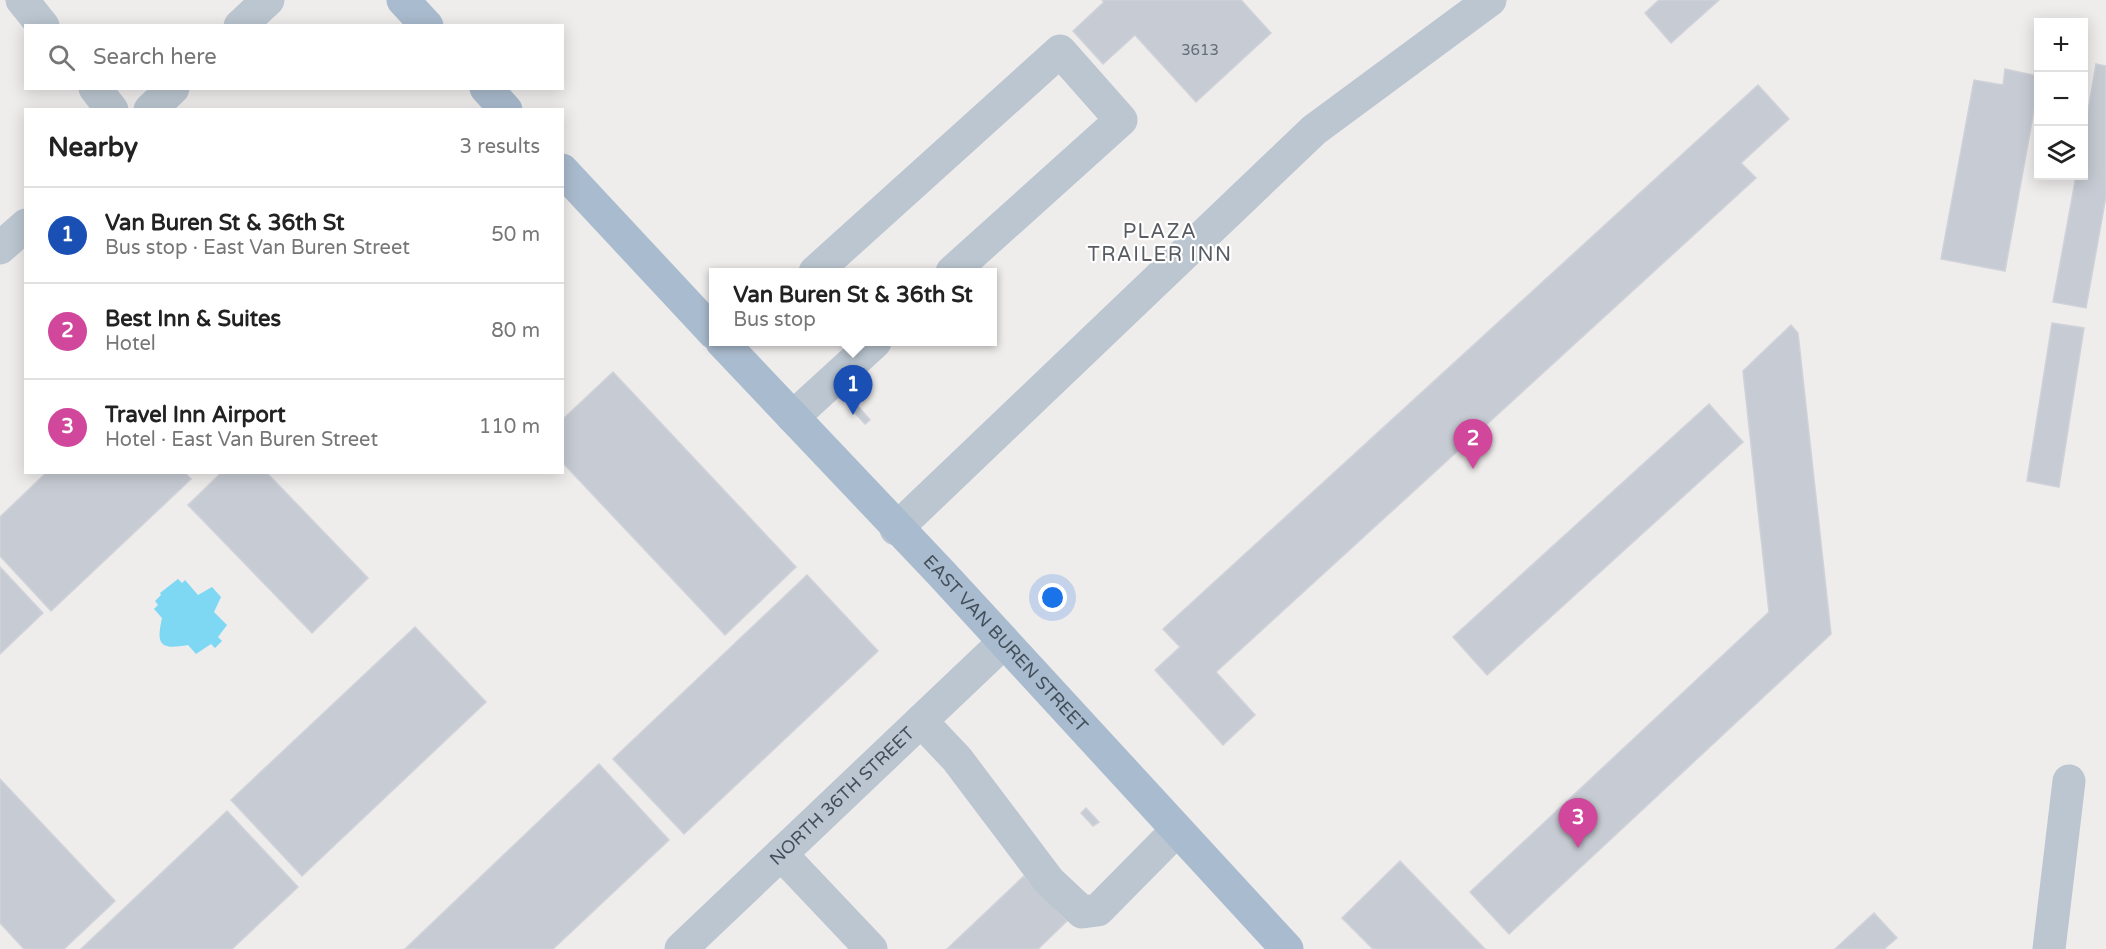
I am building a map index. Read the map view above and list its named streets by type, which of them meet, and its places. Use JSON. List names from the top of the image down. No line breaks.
{"streets":{"main road":["EAST VAN BUREN STREET"],"street":["NORTH 36TH STREET"]},"crossings":[["EAST VAN BUREN STREET","NORTH 36TH STREET"]],"districts":["PLAZA TRAILER INN"],"house_numbers":["3613"],"page":{"map_buttons":["+","−"],"search":"Search here","heading":["Nearby","3 results"],"list":[{"mark":"1","name":"Van Buren St & 36th St","note":"Bus stop · East Van Buren Street","value":"50 m"},{"mark":"2","name":"Best Inn & Suites","note":"Hotel","value":"80 m"},{"mark":"3","name":"Travel Inn Airport","note":"Hotel · East Van Buren Street","value":"110 m"}],"popup":["Van Buren St & 36th St","Bus stop"],"pins":["1","2","3"]}}
